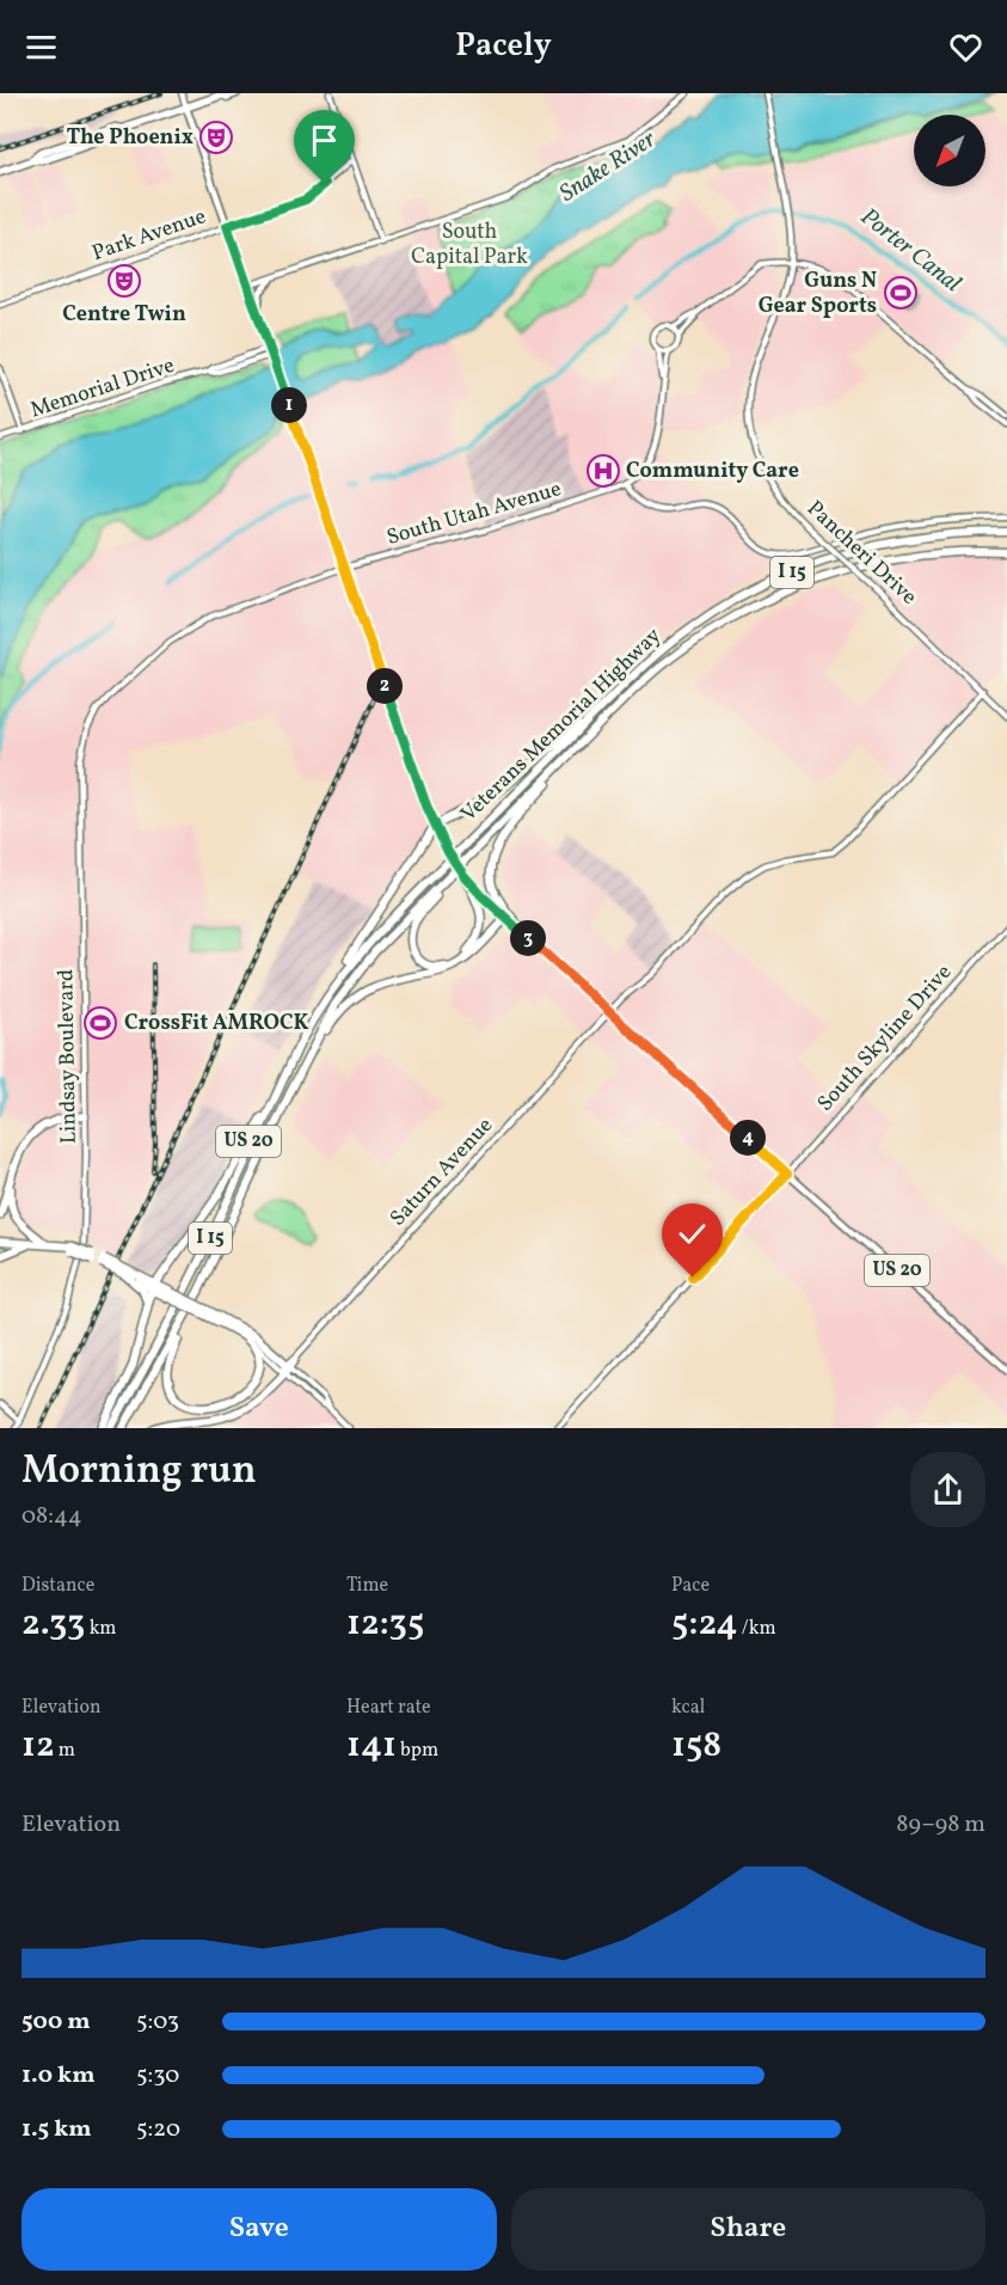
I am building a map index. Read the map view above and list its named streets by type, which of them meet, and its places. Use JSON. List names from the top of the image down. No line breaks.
{"streets":{"highway":["I 15","Veterans Memorial Highway","US 20"],"street":["Park Avenue","Memorial Drive","South Utah Avenue","Pancheri Drive","South Skyline Drive","Lindsay Boulevard","Saturn Avenue"]},"crossings":[["South Utah Avenue","Pancheri Drive"],["South Utah Avenue","Lindsay Boulevard"],["Pancheri Drive","Saturn Avenue"],["Veterans Memorial Highway","US 20"],["South Skyline Drive","US 20"],["US 20","Saturn Avenue"]],"water":["Snake River","Porter Canal"],"parks":["South Capital Park"],"places":{"theatre":["The Phoenix","Centre Twin"],"sports":["Guns N Gear Sports","CrossFit AMROCK"],"hospital":["Community Care"]},"north":"bottom left","page":{"header":"Pacely","pins":["1","2","3","4"],"heading":["Morning run","08:44"],"stats":[["Distance","2.33 km"],["Time","12:35"],["Pace","5:24 /km"],["Elevation","12 m"],["Heart rate","141 bpm"],["kcal","158"]],"chart":["Elevation","89–98 m"],"list":[{"name":"500 m","note":"5:03"},{"name":"1.0 km","note":"5:30"},{"name":"1.5 km","note":"5:20"}],"buttons":["Save","Share"]}}
